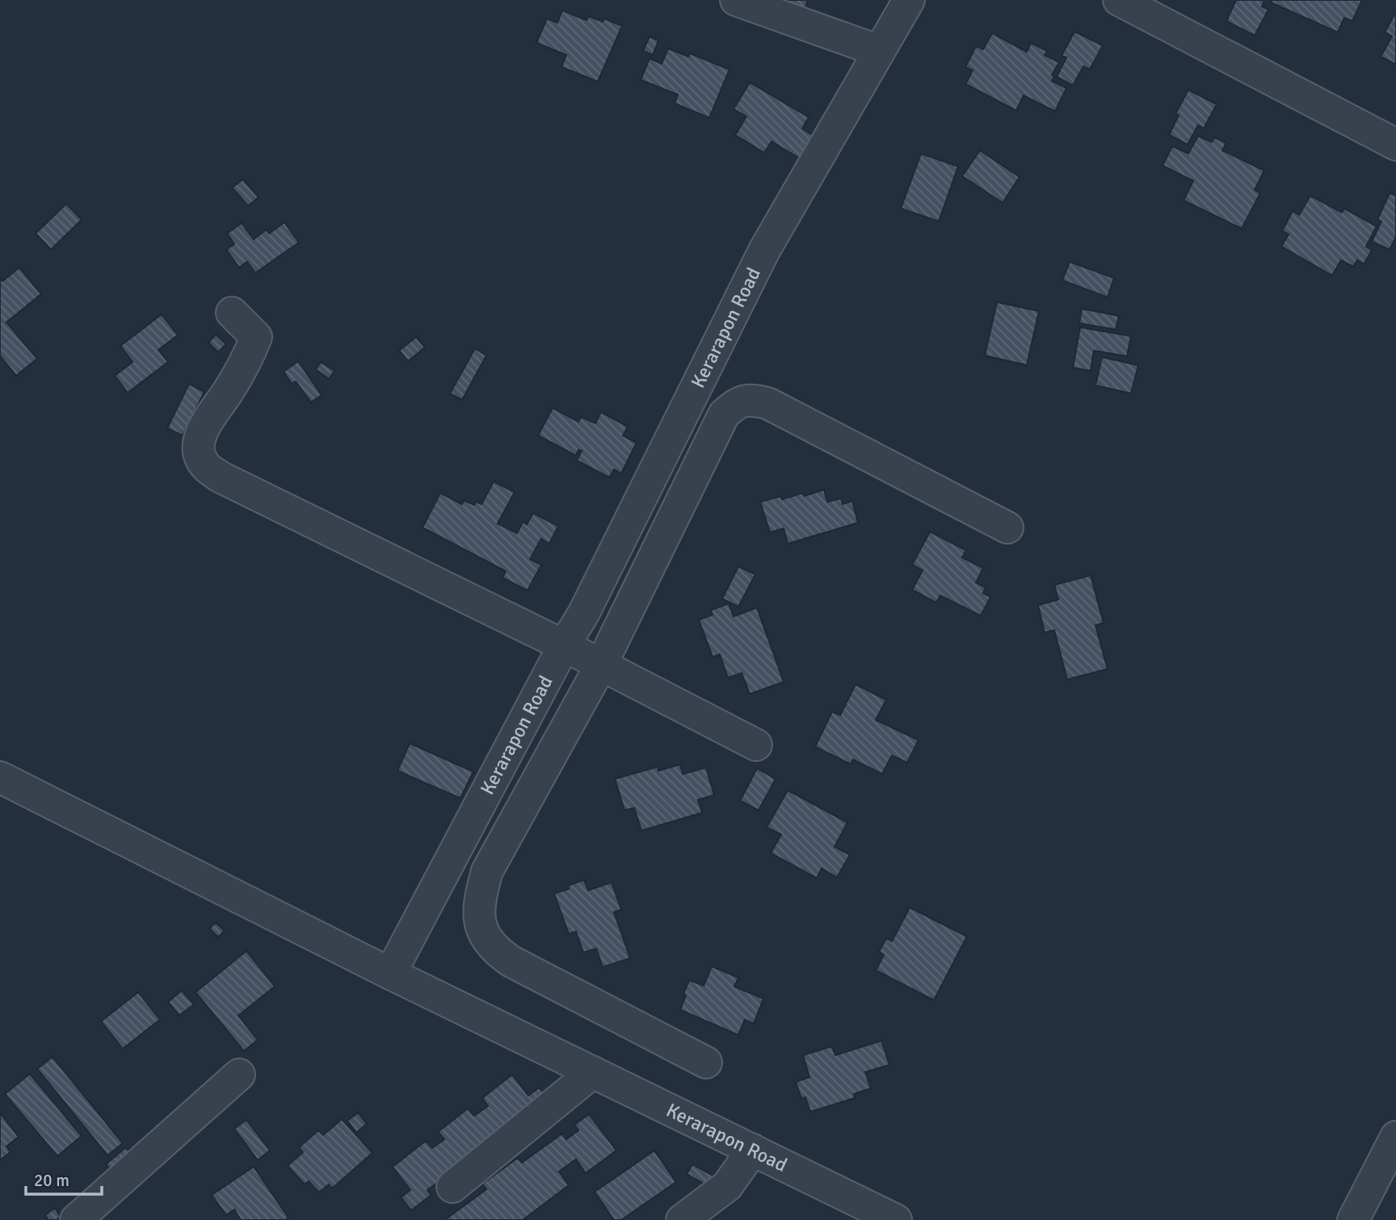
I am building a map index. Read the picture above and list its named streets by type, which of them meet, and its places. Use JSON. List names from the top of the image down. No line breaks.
{"streets":{"street":["Kerarapon Road"]},"scale_bar":"20 m"}
